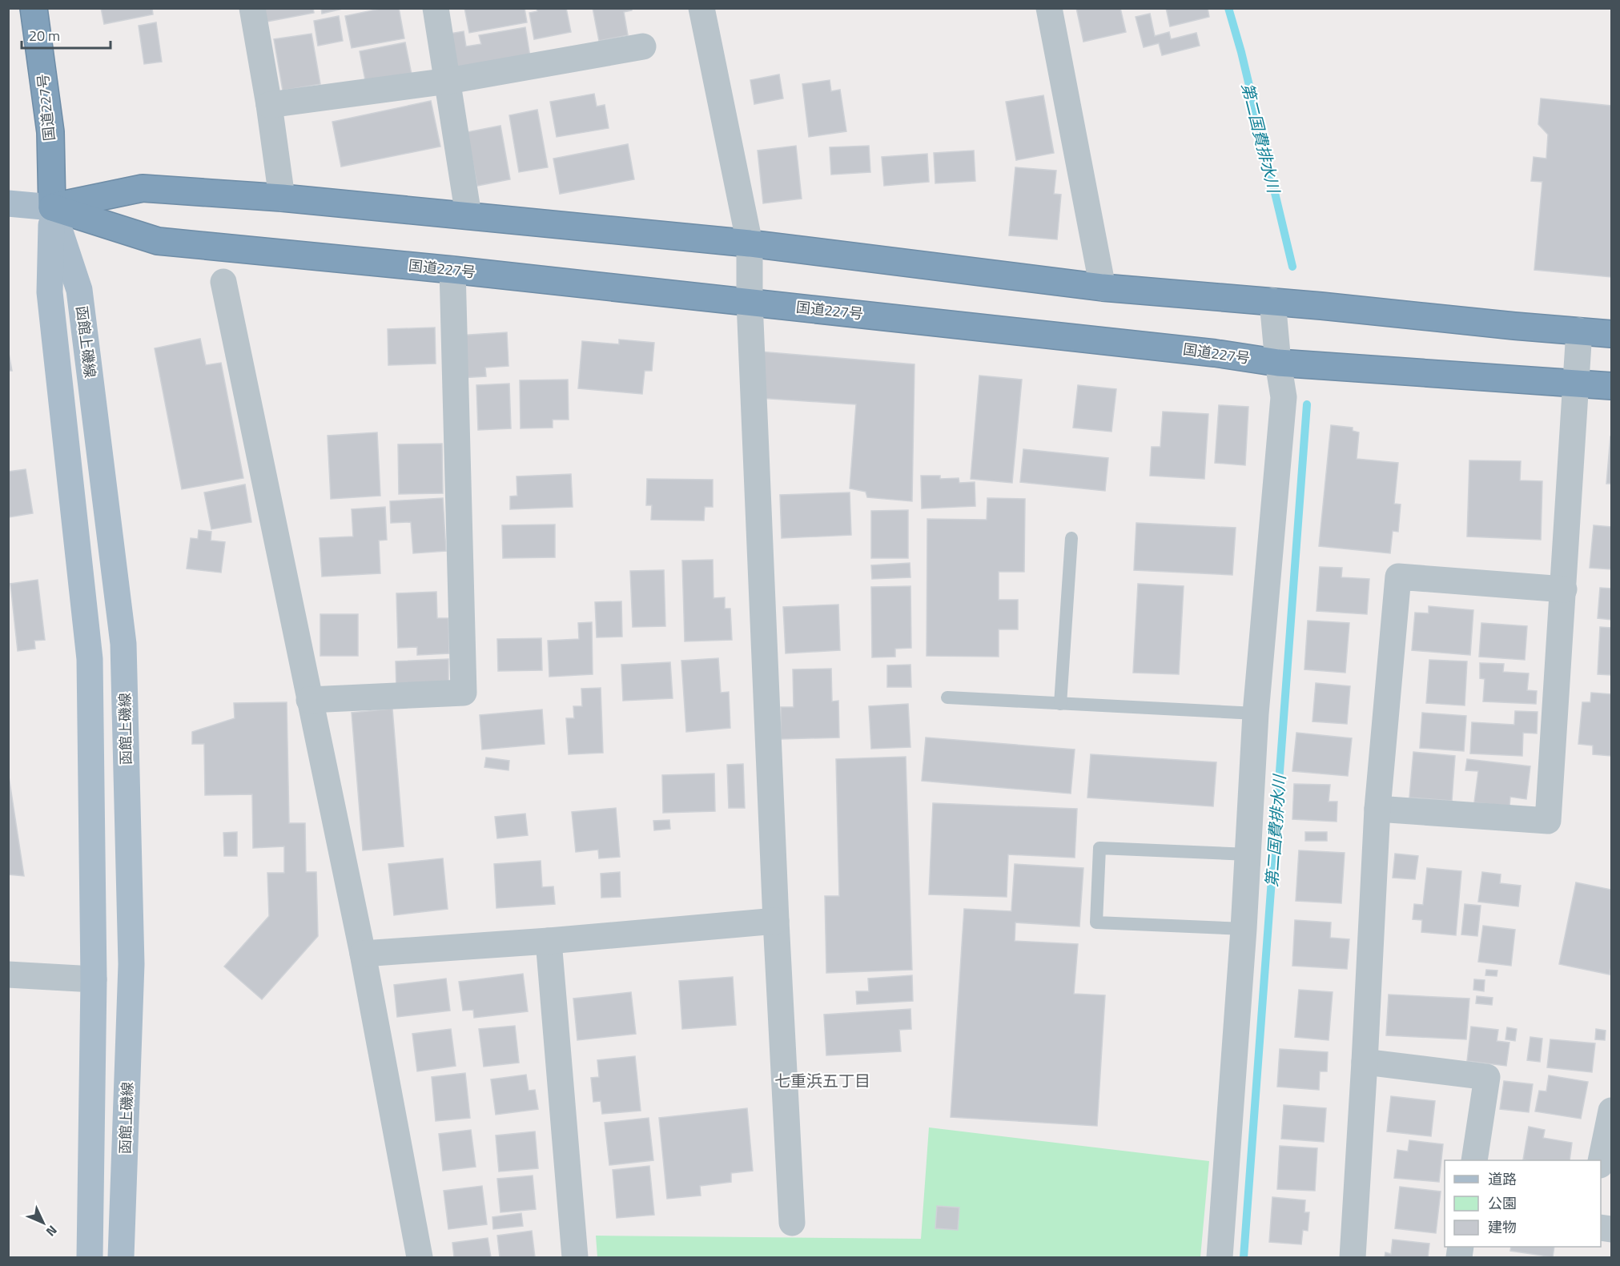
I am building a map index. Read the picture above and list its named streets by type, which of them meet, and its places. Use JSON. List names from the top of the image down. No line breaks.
{"streets":{"highway":["国道227号"],"main road":["函館上磯線"]},"crossings":[["国道227号","函館上磯線"]],"districts":["七重浜五丁目"],"water":["第二国費排水川"],"legend":["道路","公園","建物"],"scale_bar":"20 m","north":"bottom right"}
